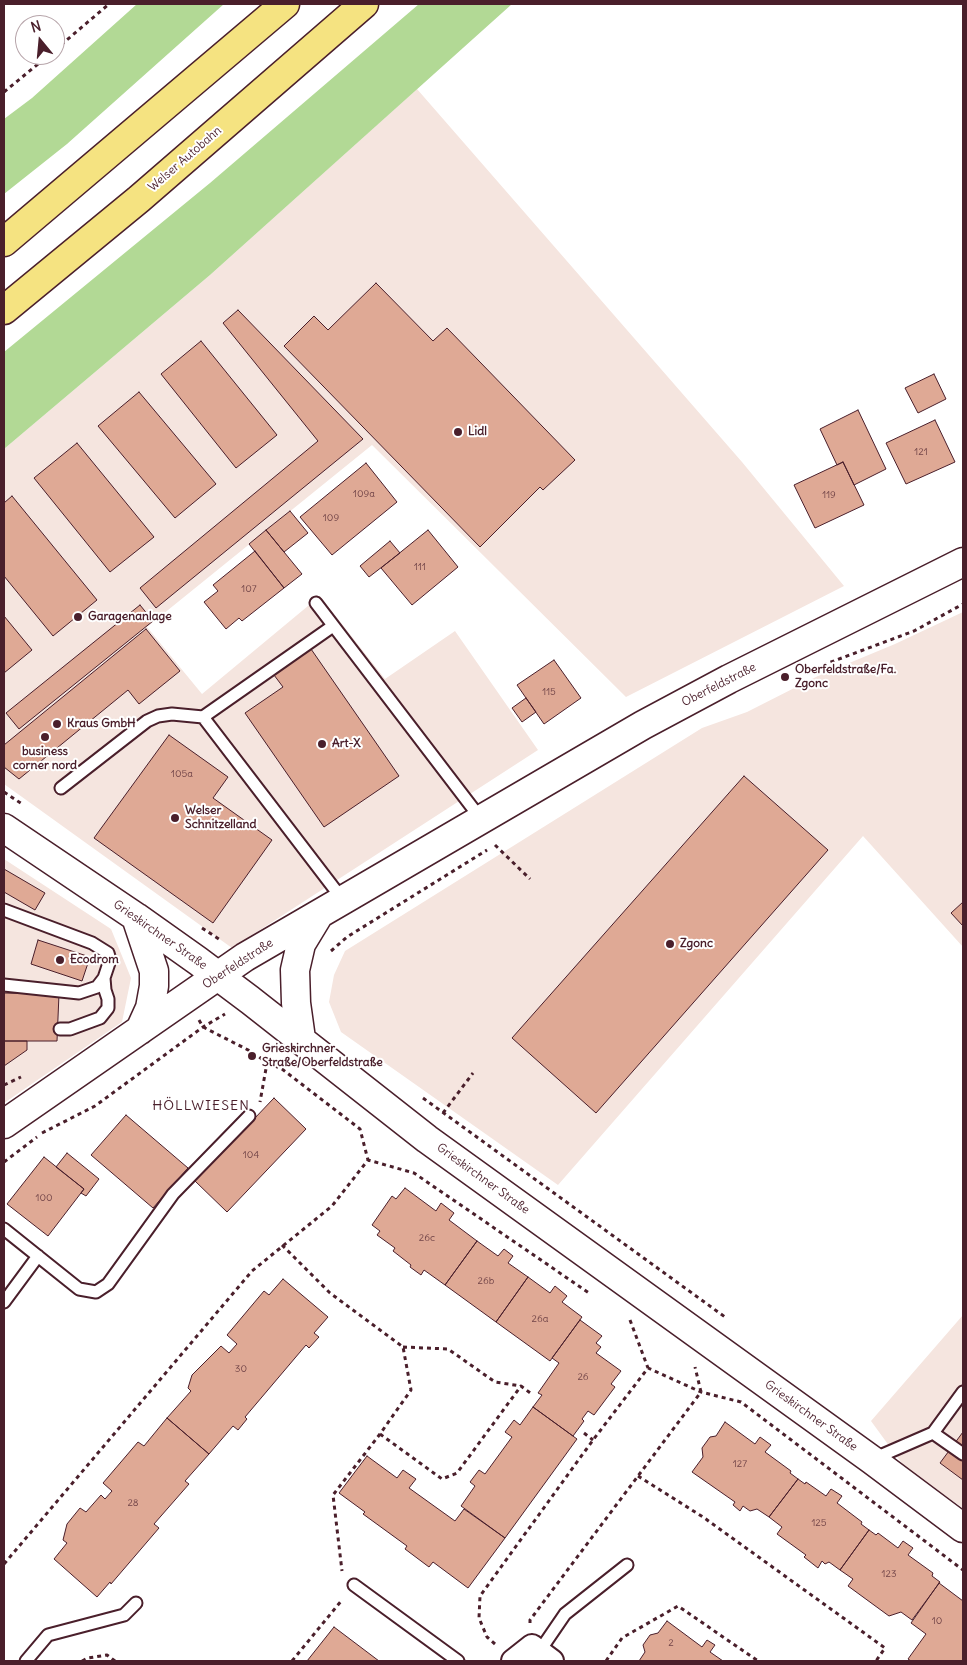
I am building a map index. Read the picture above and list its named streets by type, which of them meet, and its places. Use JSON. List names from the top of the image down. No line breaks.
{"streets":{"highway":["Welser Autobahn"],"main road":["Oberfeldstraße","Grieskirchner Straße"]},"crossings":[["Oberfeldstraße","Grieskirchner Straße"]],"districts":["HÖLLWIESEN"],"places":["Lidl","Garagenanlage","Oberfeldstraße/Fa. Zgonc","Kraus GmbH","business corner nord","Art-X","Welser Schnitzelland","Zgonc","Ecodrom","Grieskirchner Straße/Oberfeldstraße"],"house_numbers":["121","109a","119","109","111","107","115","105a","104","100","26c","26b","26a","30","26","127","28","125","123","10","2"],"north":"top"}
